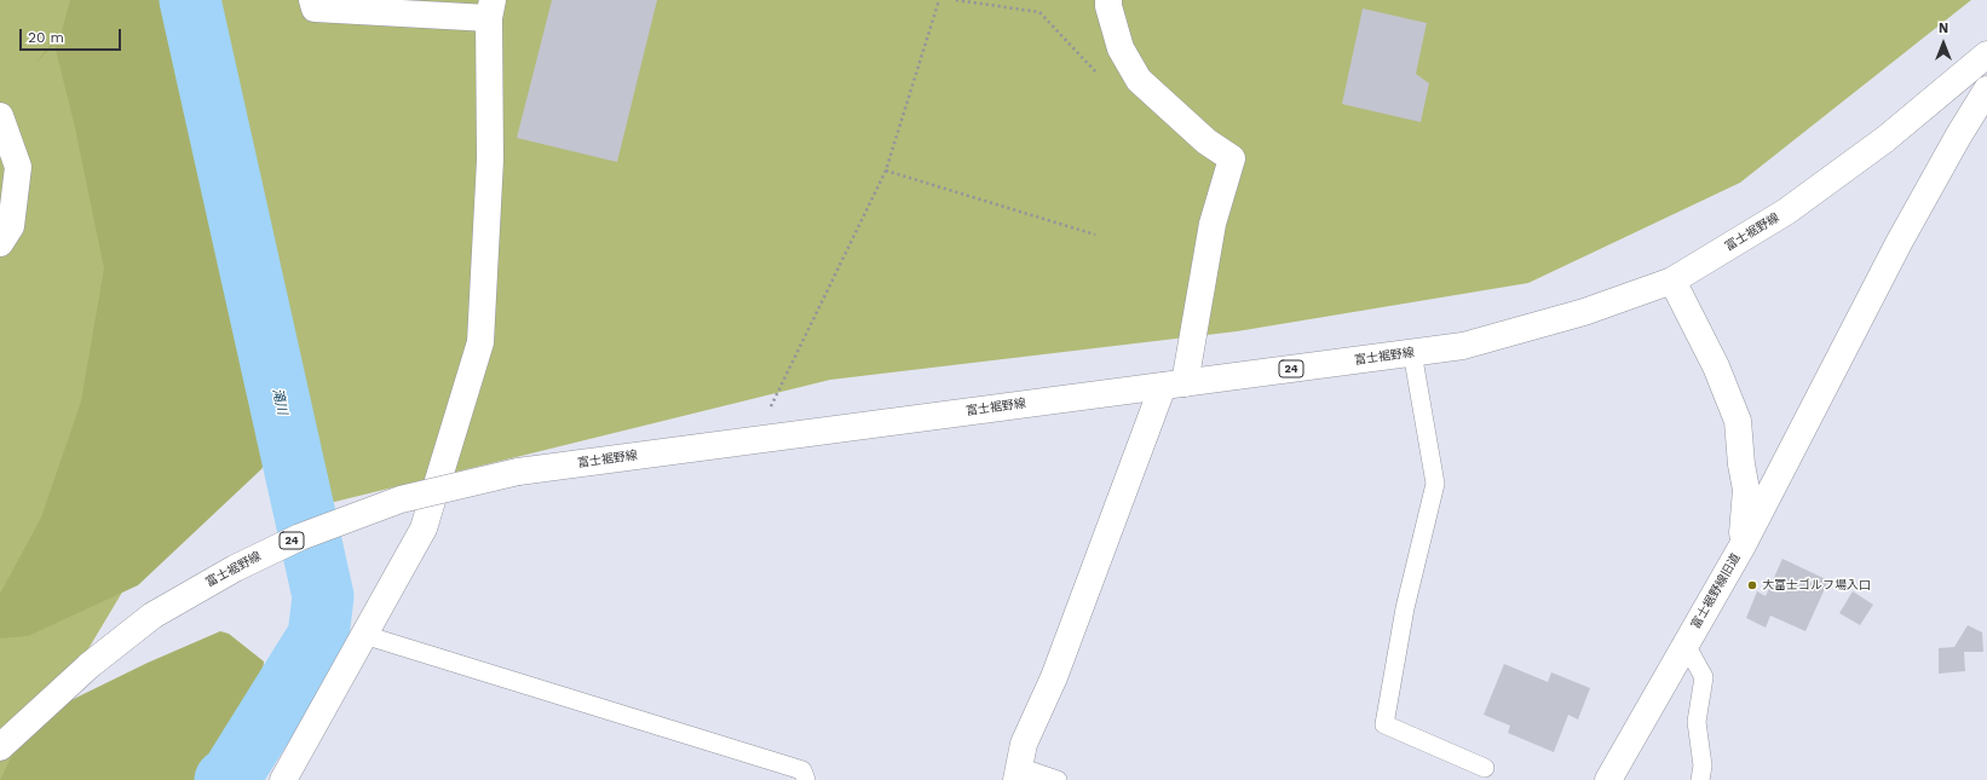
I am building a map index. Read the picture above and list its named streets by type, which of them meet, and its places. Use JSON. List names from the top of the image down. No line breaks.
{"streets":{"street":["富士裾野線","24","富士裾野線旧道"]},"crossings":[["富士裾野線","富士裾野線旧道"]],"water":["滝川"],"places":["大富士ゴルフ場入口"],"scale_bar":"20 m","north":"top"}
